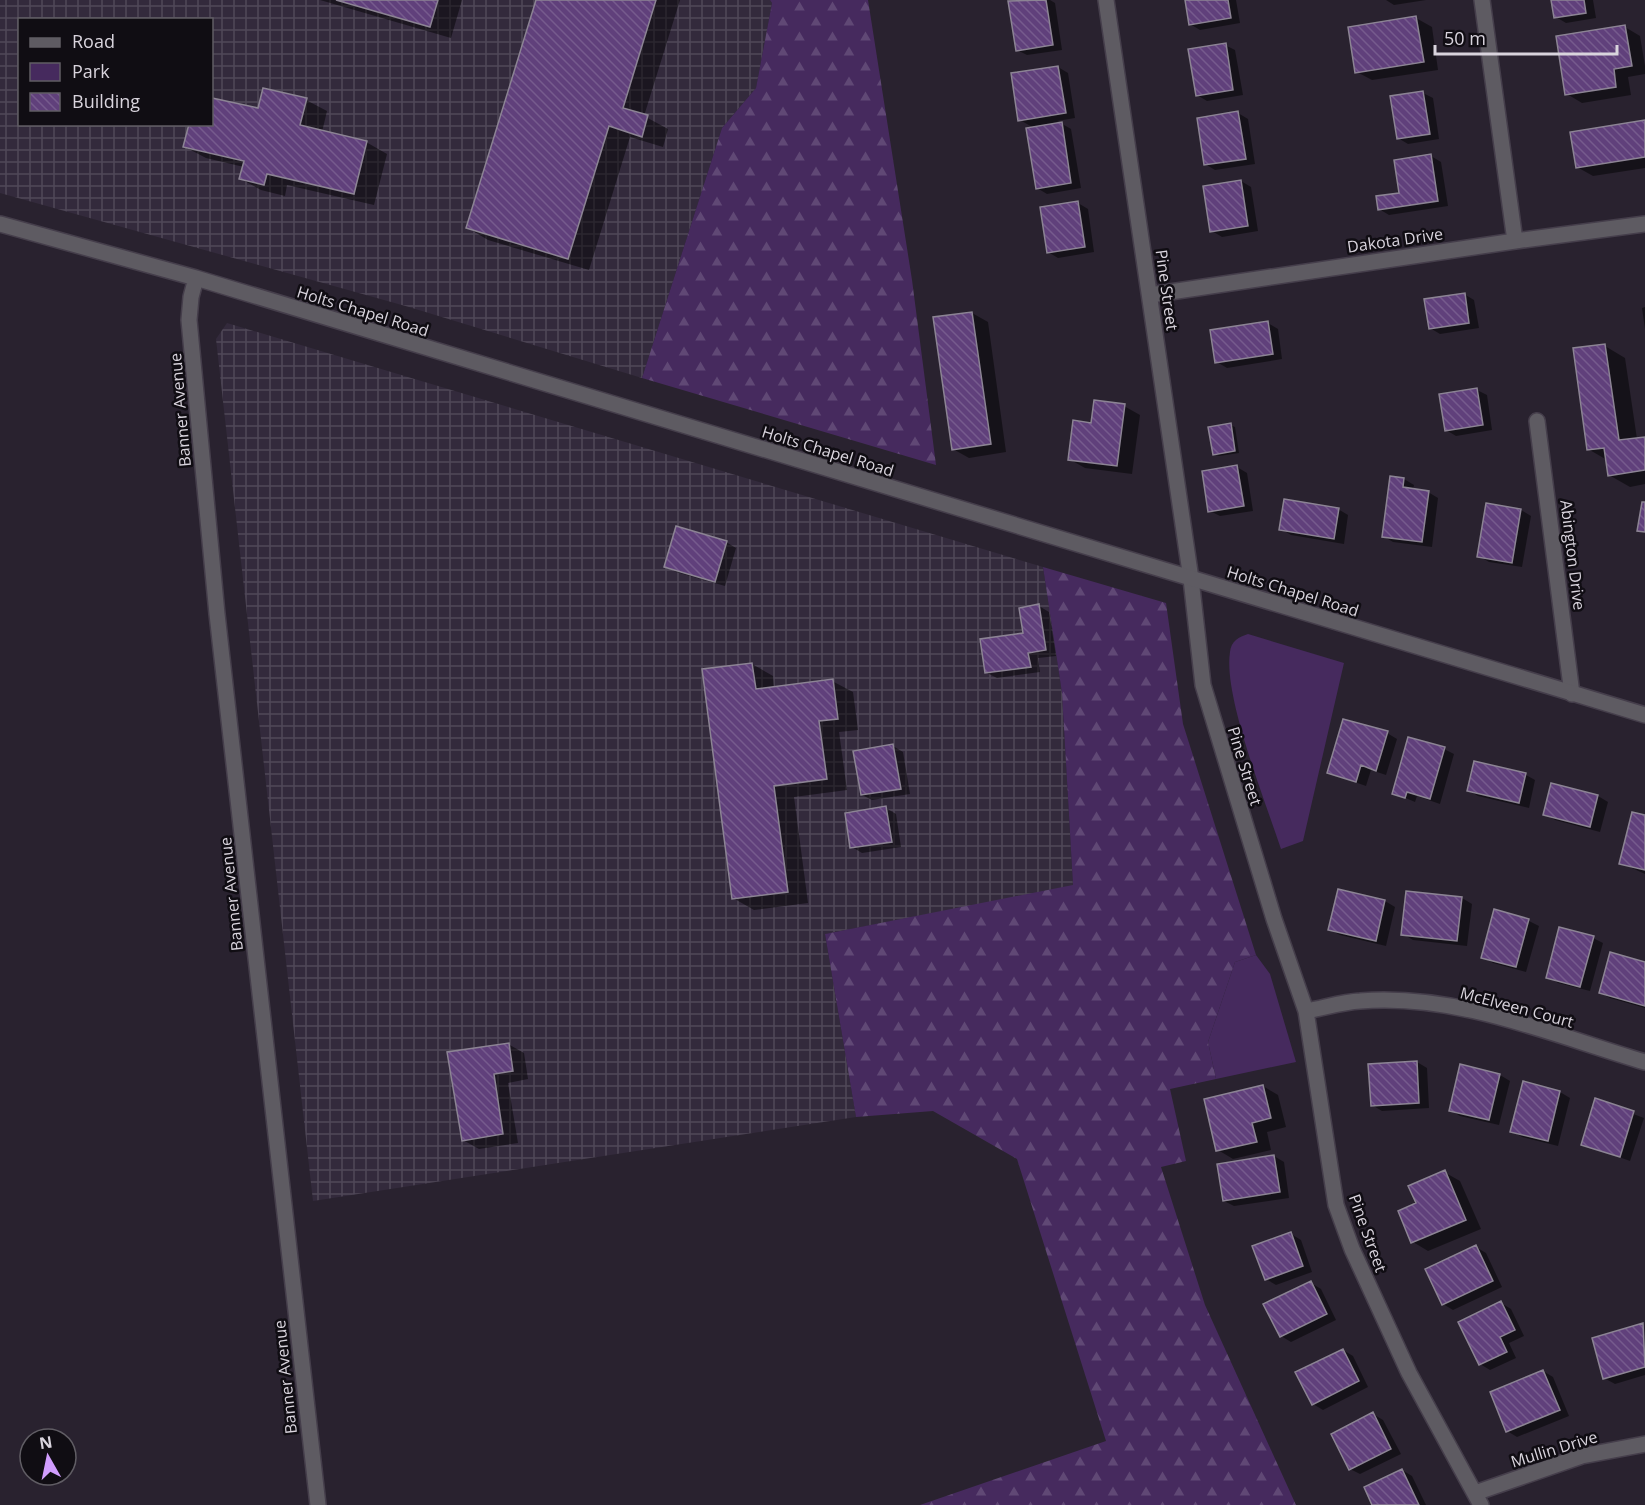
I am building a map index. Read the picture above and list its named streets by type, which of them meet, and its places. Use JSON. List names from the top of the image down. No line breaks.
{"streets":{"street":["Dakota Drive","Pine Street","Holts Chapel Road","Banner Avenue","Abington Drive","McElveen Court","Mullin Drive"]},"crossings":[["Dakota Drive","Pine Street"],["Pine Street","Holts Chapel Road"],["Pine Street","McElveen Court"],["Pine Street","Mullin Drive"],["Holts Chapel Road","Banner Avenue"],["Holts Chapel Road","Abington Drive"]],"legend":["Road","Park","Building"],"scale_bar":"50 m","north":"top"}
